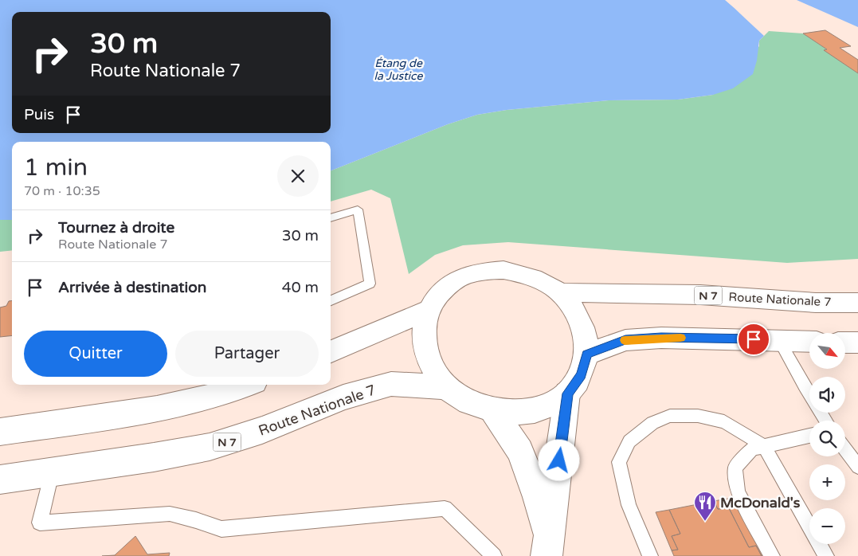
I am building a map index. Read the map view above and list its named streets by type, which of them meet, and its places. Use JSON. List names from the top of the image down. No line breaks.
{"streets":{"main road":["N 7","Route Nationale 7"]},"water":["Étang de la Justice"],"places":{"restaurant":["McDonald's"]},"north":"bottom right","page":{"turn":["30 m","Route Nationale 7"],"then":"Puis","heading":["1 min","70 m · 10:35"],"list":[{"name":"Tournez à droite","note":"Route Nationale 7","value":"30 m"},{"name":"Arrivée à destination","value":"40 m"}],"buttons":["Quitter","Partager"],"map_buttons":["+","−"]}}
